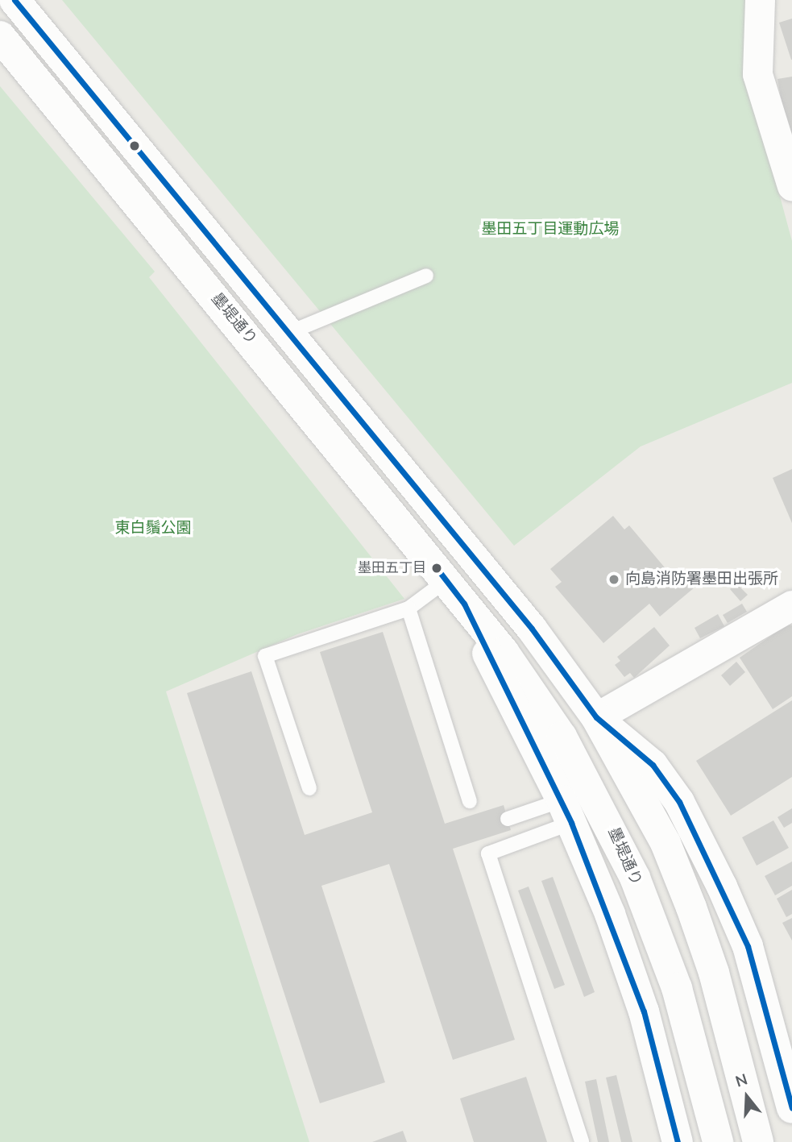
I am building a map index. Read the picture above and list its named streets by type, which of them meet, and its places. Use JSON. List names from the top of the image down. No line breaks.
{"streets":{"main road":["墨堤通り"]},"parks":["墨田五丁目運動広場","東白鬚公園"],"places":["墨田五丁目","向島消防署墨田出張所"],"north":"top"}
